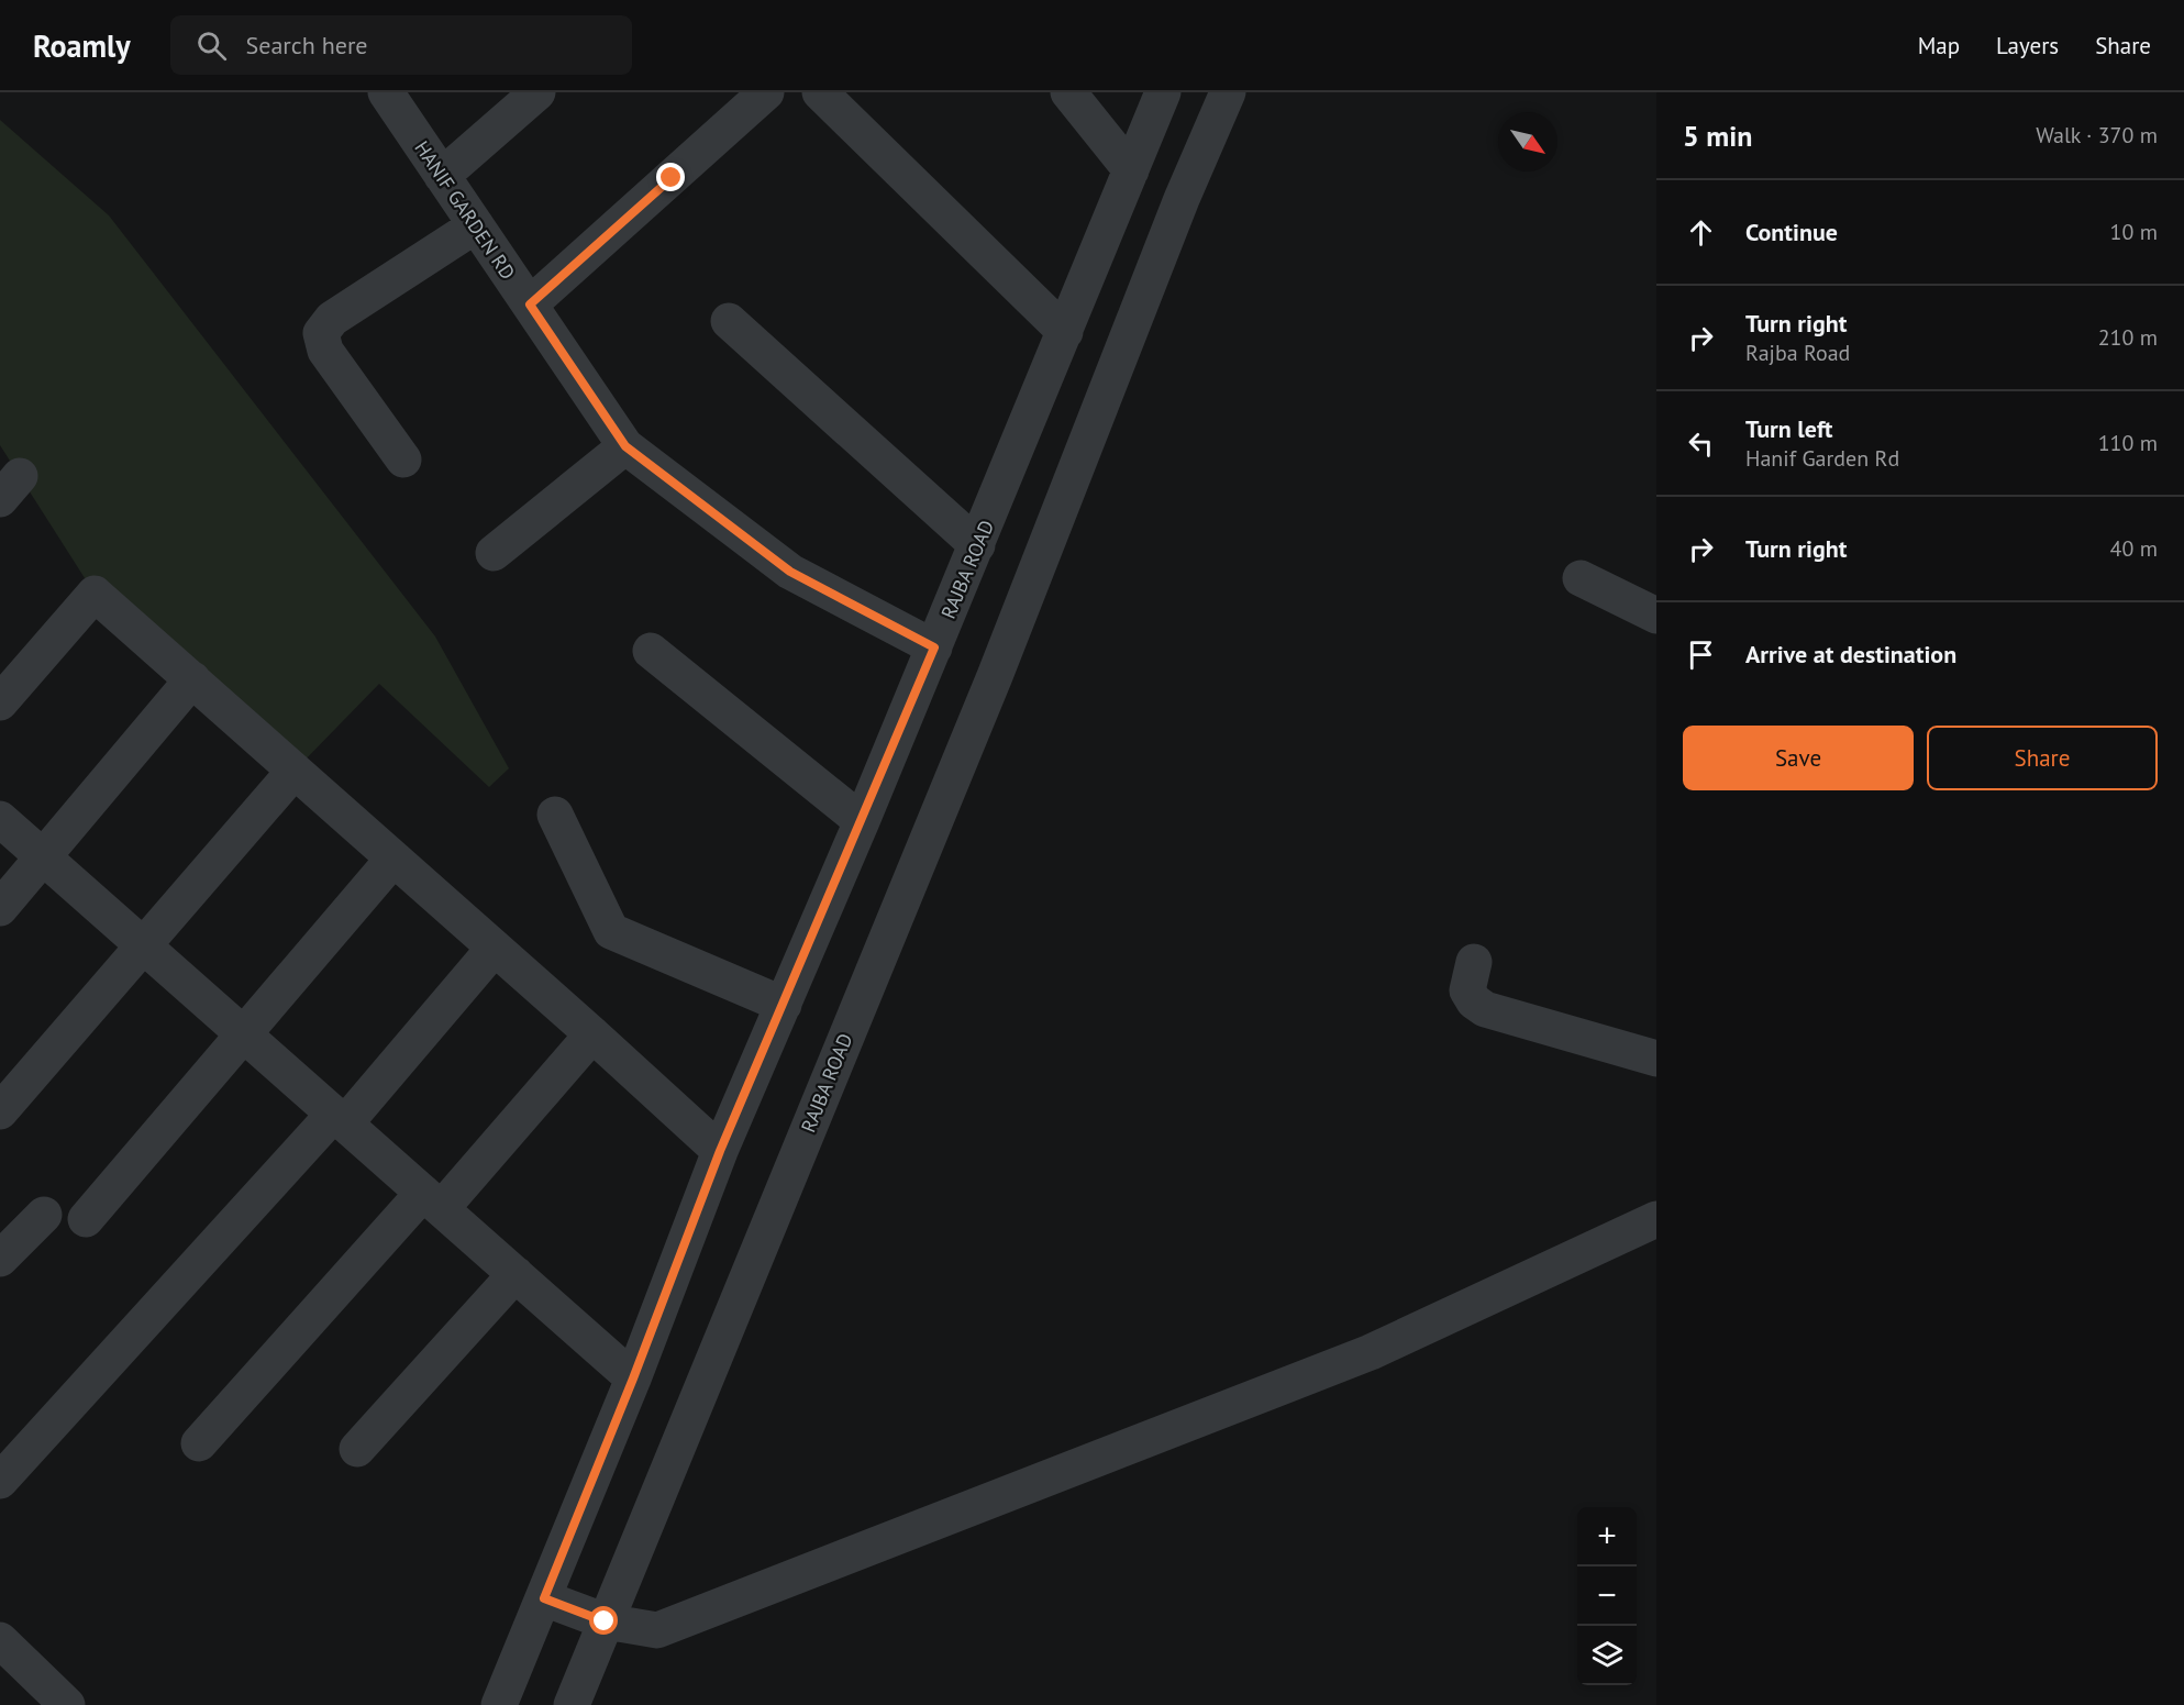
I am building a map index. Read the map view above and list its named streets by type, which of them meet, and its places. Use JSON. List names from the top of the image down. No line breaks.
{"streets":{"street":["HANIF GARDEN RD","RAJBA ROAD"]},"crossings":[["HANIF GARDEN RD","RAJBA ROAD"]],"north":"bottom right","page":{"header":"Roamly","search":"Search here","nav":["Map","Layers","Share"],"heading":["5 min","Walk · 370 m"],"list":[["Continue","10 m"],["Turn right","Rajba Road","210 m"],["Turn left","Hanif Garden Rd","110 m"],["Turn right","40 m"],"Arrive at destination"],"buttons":["Save","Share"],"map_buttons":["+","−"]}}
